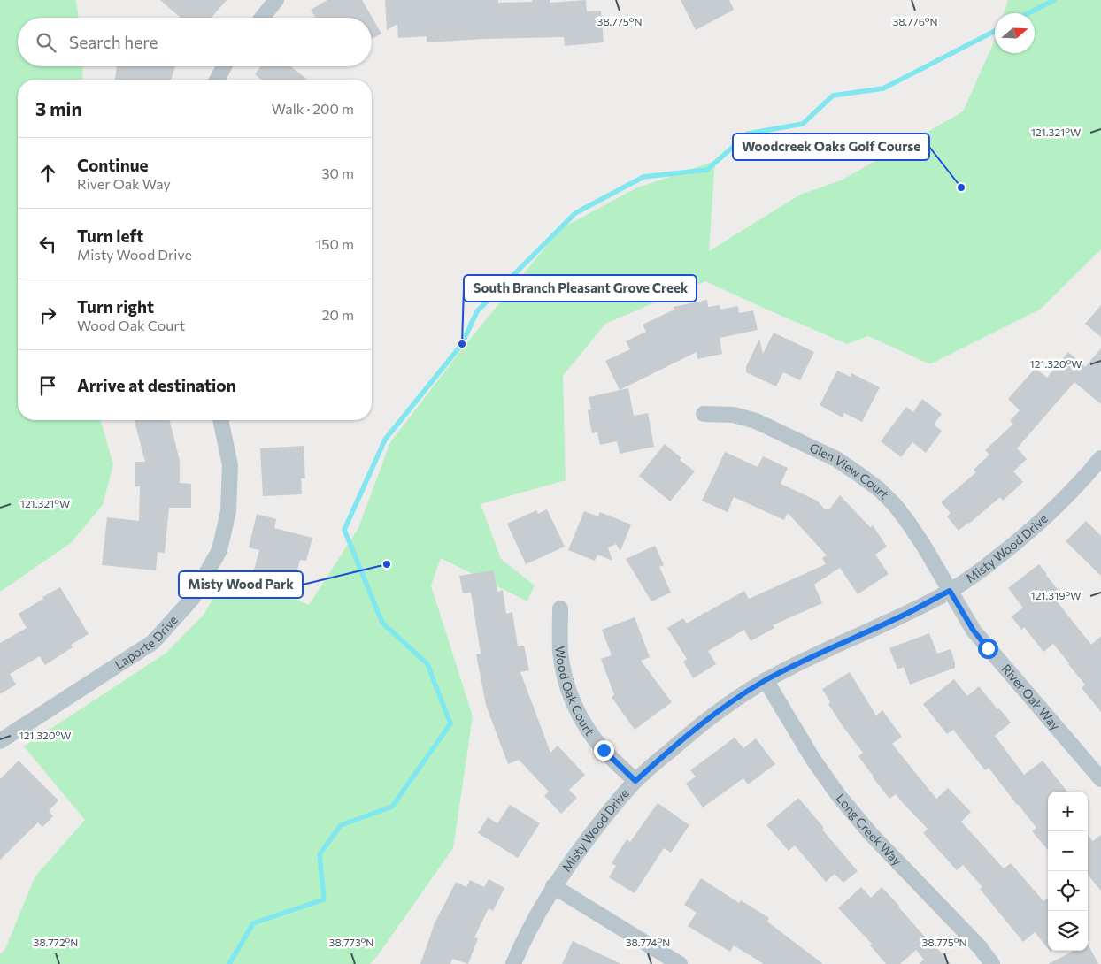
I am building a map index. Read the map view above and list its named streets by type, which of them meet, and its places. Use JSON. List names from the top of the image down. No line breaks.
{"streets":{"street":["Glen View Court","Misty Wood Drive","Laporte Drive","Wood Oak Court","River Oak Way","Long Creek Way"]},"crossings":[["Glen View Court","Misty Wood Drive"],["Glen View Court","River Oak Way"],["Misty Wood Drive","Wood Oak Court"],["Misty Wood Drive","River Oak Way"],["Misty Wood Drive","Long Creek Way"]],"places":["Woodcreek Oaks Golf Course","South Branch Pleasant Grove Creek","Misty Wood Park"],"north":"right","page":{"search":"Search here","heading":["3 min","Walk · 200 m"],"list":[["Continue","River Oak Way","30 m"],["Turn left","Misty Wood Drive","150 m"],["Turn right","Wood Oak Court","20 m"],"Arrive at destination"],"map_buttons":["+","−"]},"coordinates":["38.775°N","38.776°N","121.321°W","121.320°W","121.319°W","38.772°N","38.773°N","38.774°N"]}
